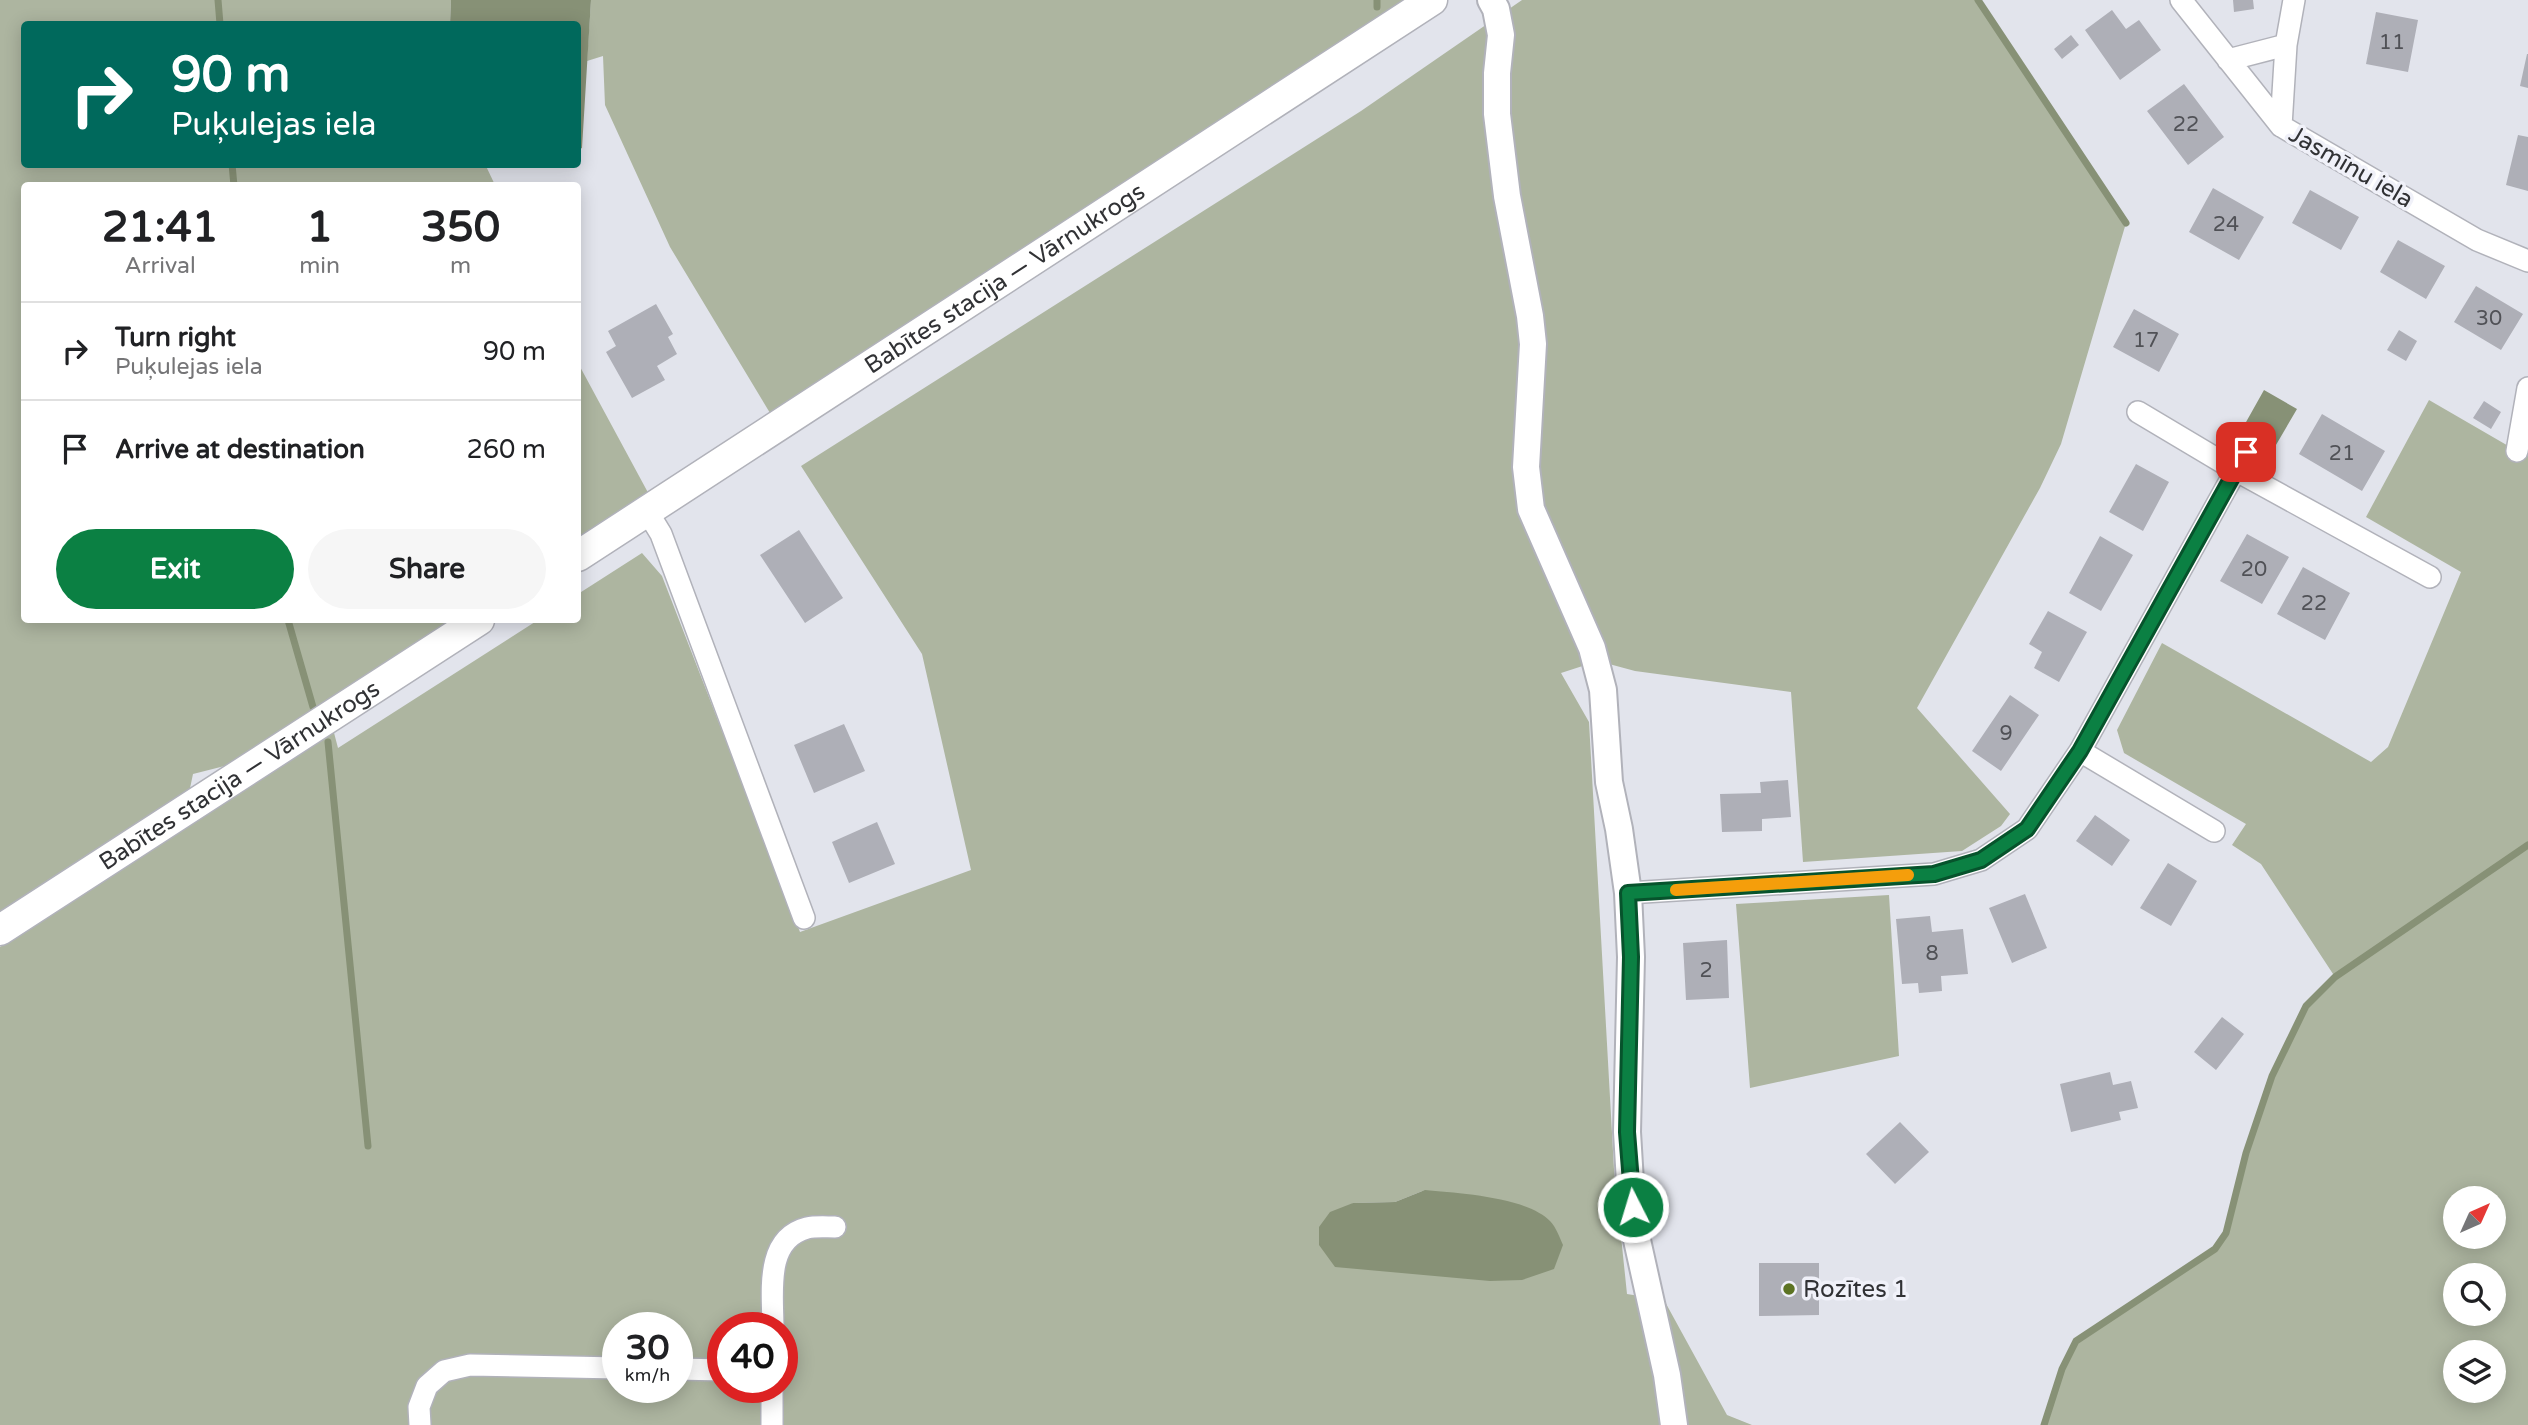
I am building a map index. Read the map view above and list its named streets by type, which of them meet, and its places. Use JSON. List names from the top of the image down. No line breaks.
{"streets":{"main road":["Babītes stacija — Vārnukrogs"],"street":["Jasmīnu iela"]},"places":["Rozītes 1"],"house_numbers":["11","22","24","30","17","21","20","22","9","8","2"],"north":"top right","page":{"turn":["90 m","Puķulejas iela"],"eta":["21:41","Arrival","1","min","350","m"],"list":[{"name":"Turn right","note":"Puķulejas iela","value":"90 m"},{"name":"Arrive at destination","value":"260 m"}],"buttons":["Exit","Share"],"speed":"30 km/h","limit":"40"}}
